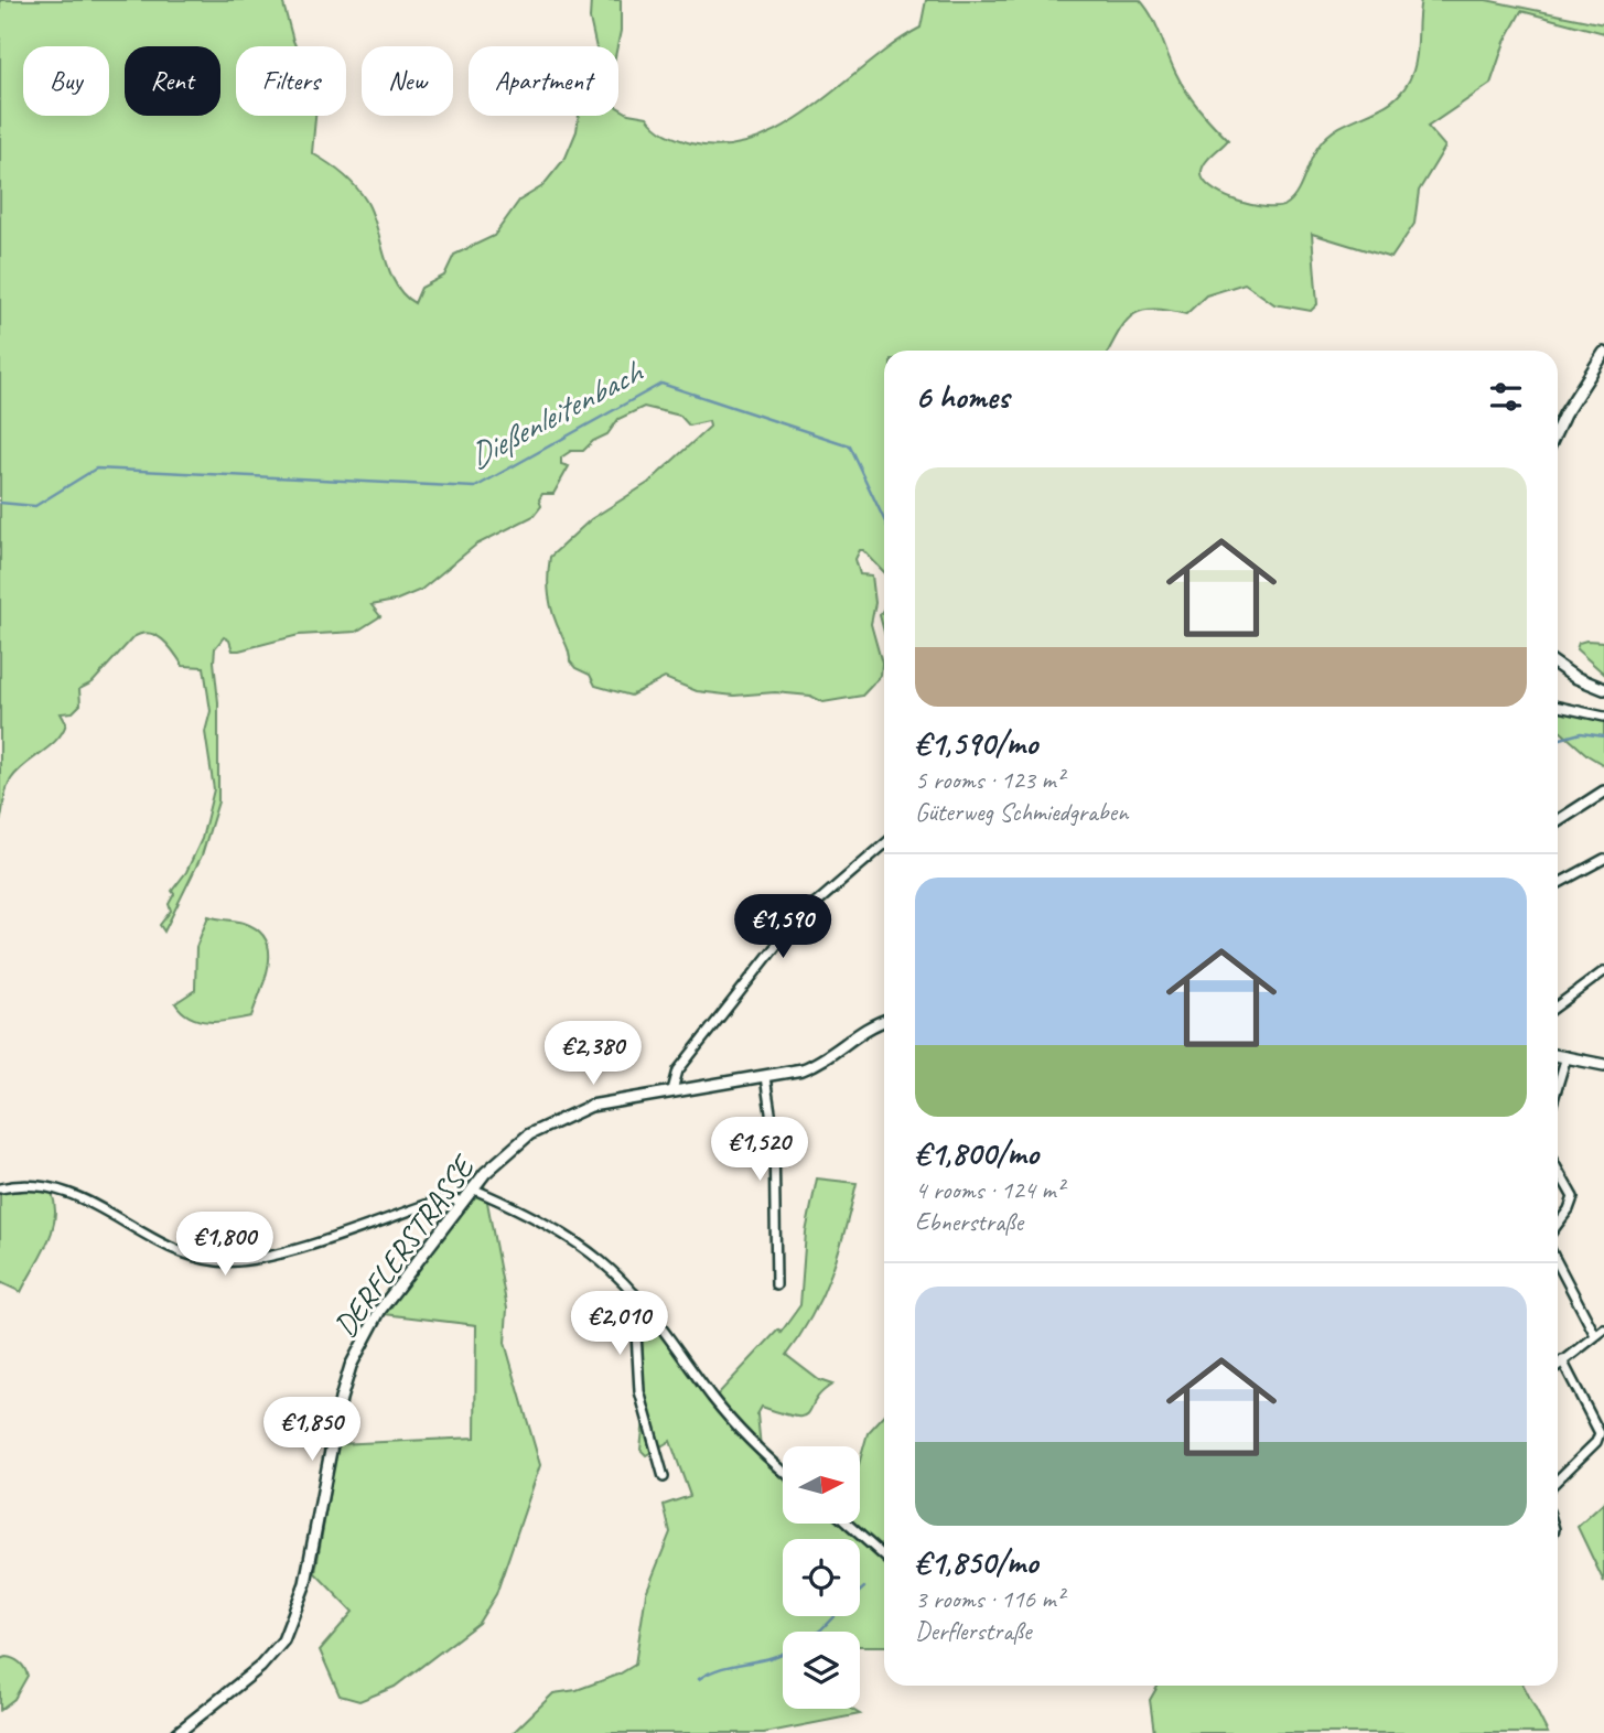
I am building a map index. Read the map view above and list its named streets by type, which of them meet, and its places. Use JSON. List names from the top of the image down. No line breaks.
{"streets":{"street":["DERFLERSTRASSE"]},"water":["Dießenleitenbach"],"north":"right","page":{"chip":["Buy","Rent","Filters","New","Apartment"],"heading":"6 homes","list":[{"name":"€1,590/mo","note":"5 rooms · 123 m² · Güterweg Schmiedgraben"},{"name":"€1,800/mo","note":"4 rooms · 124 m² · Ebnerstraße"},{"name":"€1,850/mo","note":"3 rooms · 116 m² · Derflerstraße"}],"price":["€1,590","€2,380","€1,520","€1,800","€2,010","€1,850"]}}
